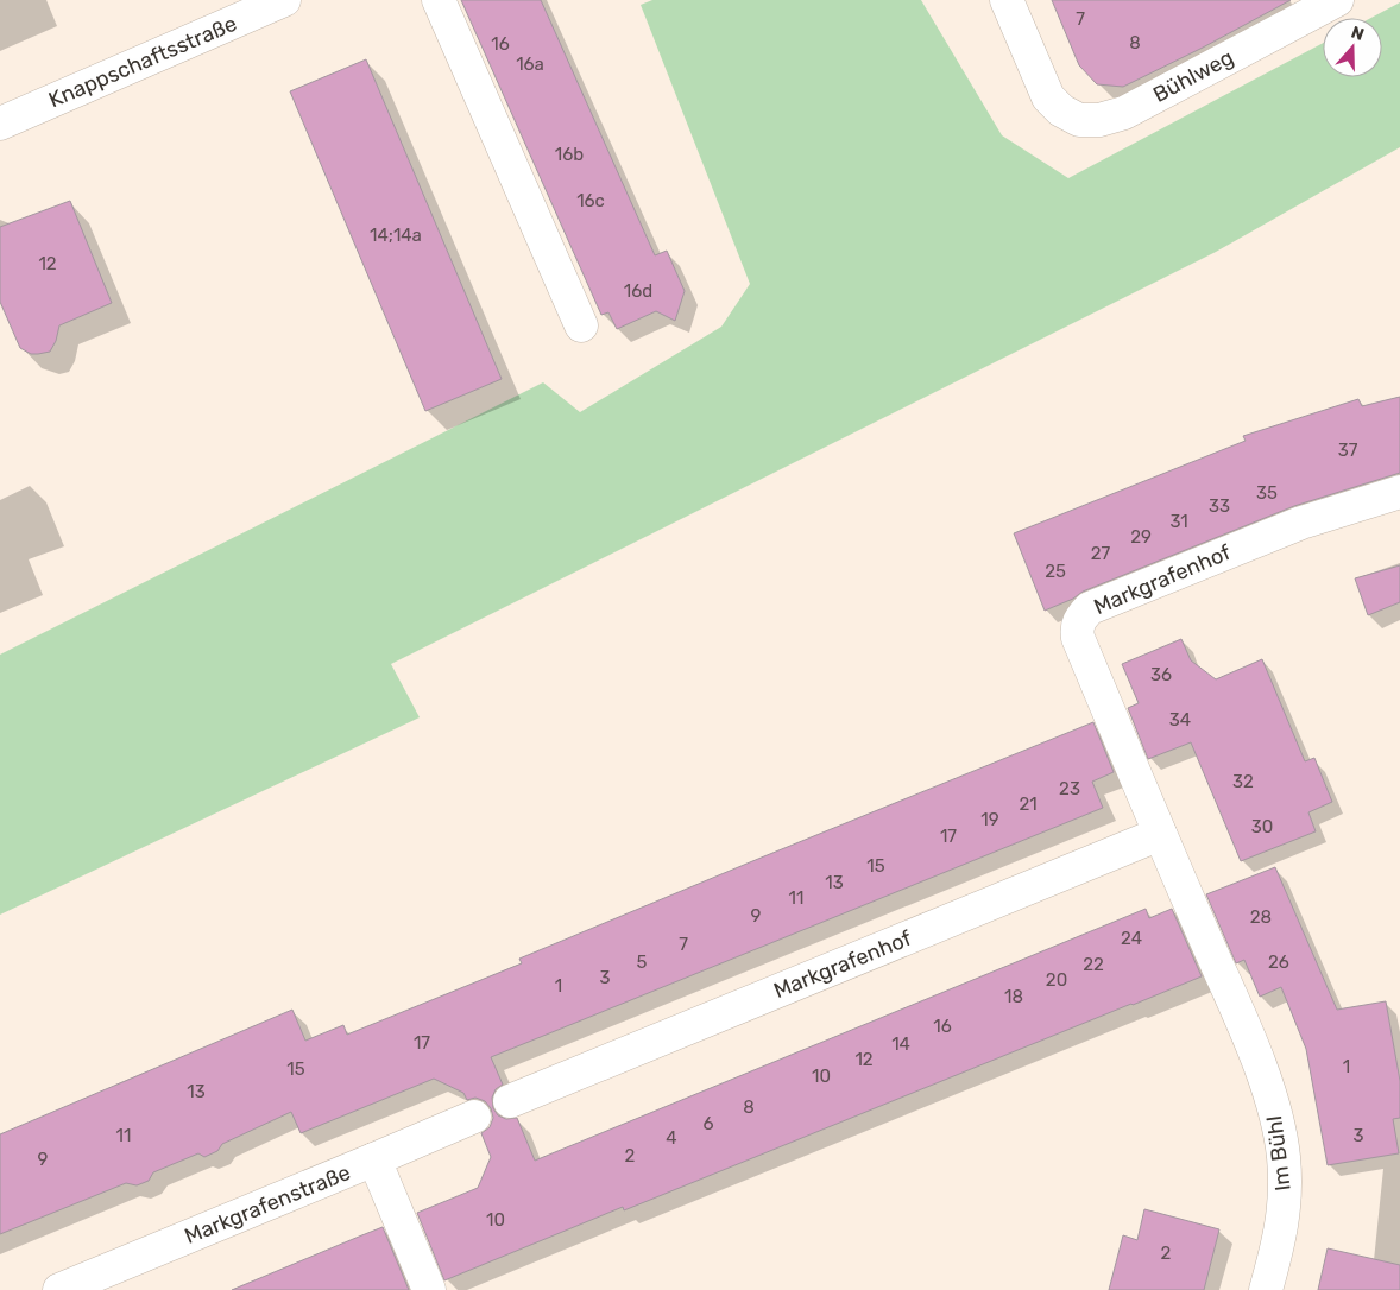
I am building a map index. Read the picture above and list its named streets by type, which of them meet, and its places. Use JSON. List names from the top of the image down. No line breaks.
{"streets":{"street":["Knappschaftsstraße","Bühlweg","Markgrafenhof","Im Bühl","Markgrafenstraße"]},"crossings":[["Markgrafenhof","Im Bühl"]],"house_numbers":["7","8","16","16a","16b","16c","14;14a","12","16d","37","35","33","31","29","27","25","36","34","32","23","21","19","30","17","15","13","11","9","28","24","7","5","26","22","3","20","1","18","16","17","14","12","1","15","10","13","8","6","11","3","4","2","9","10","2"],"north":"top"}
